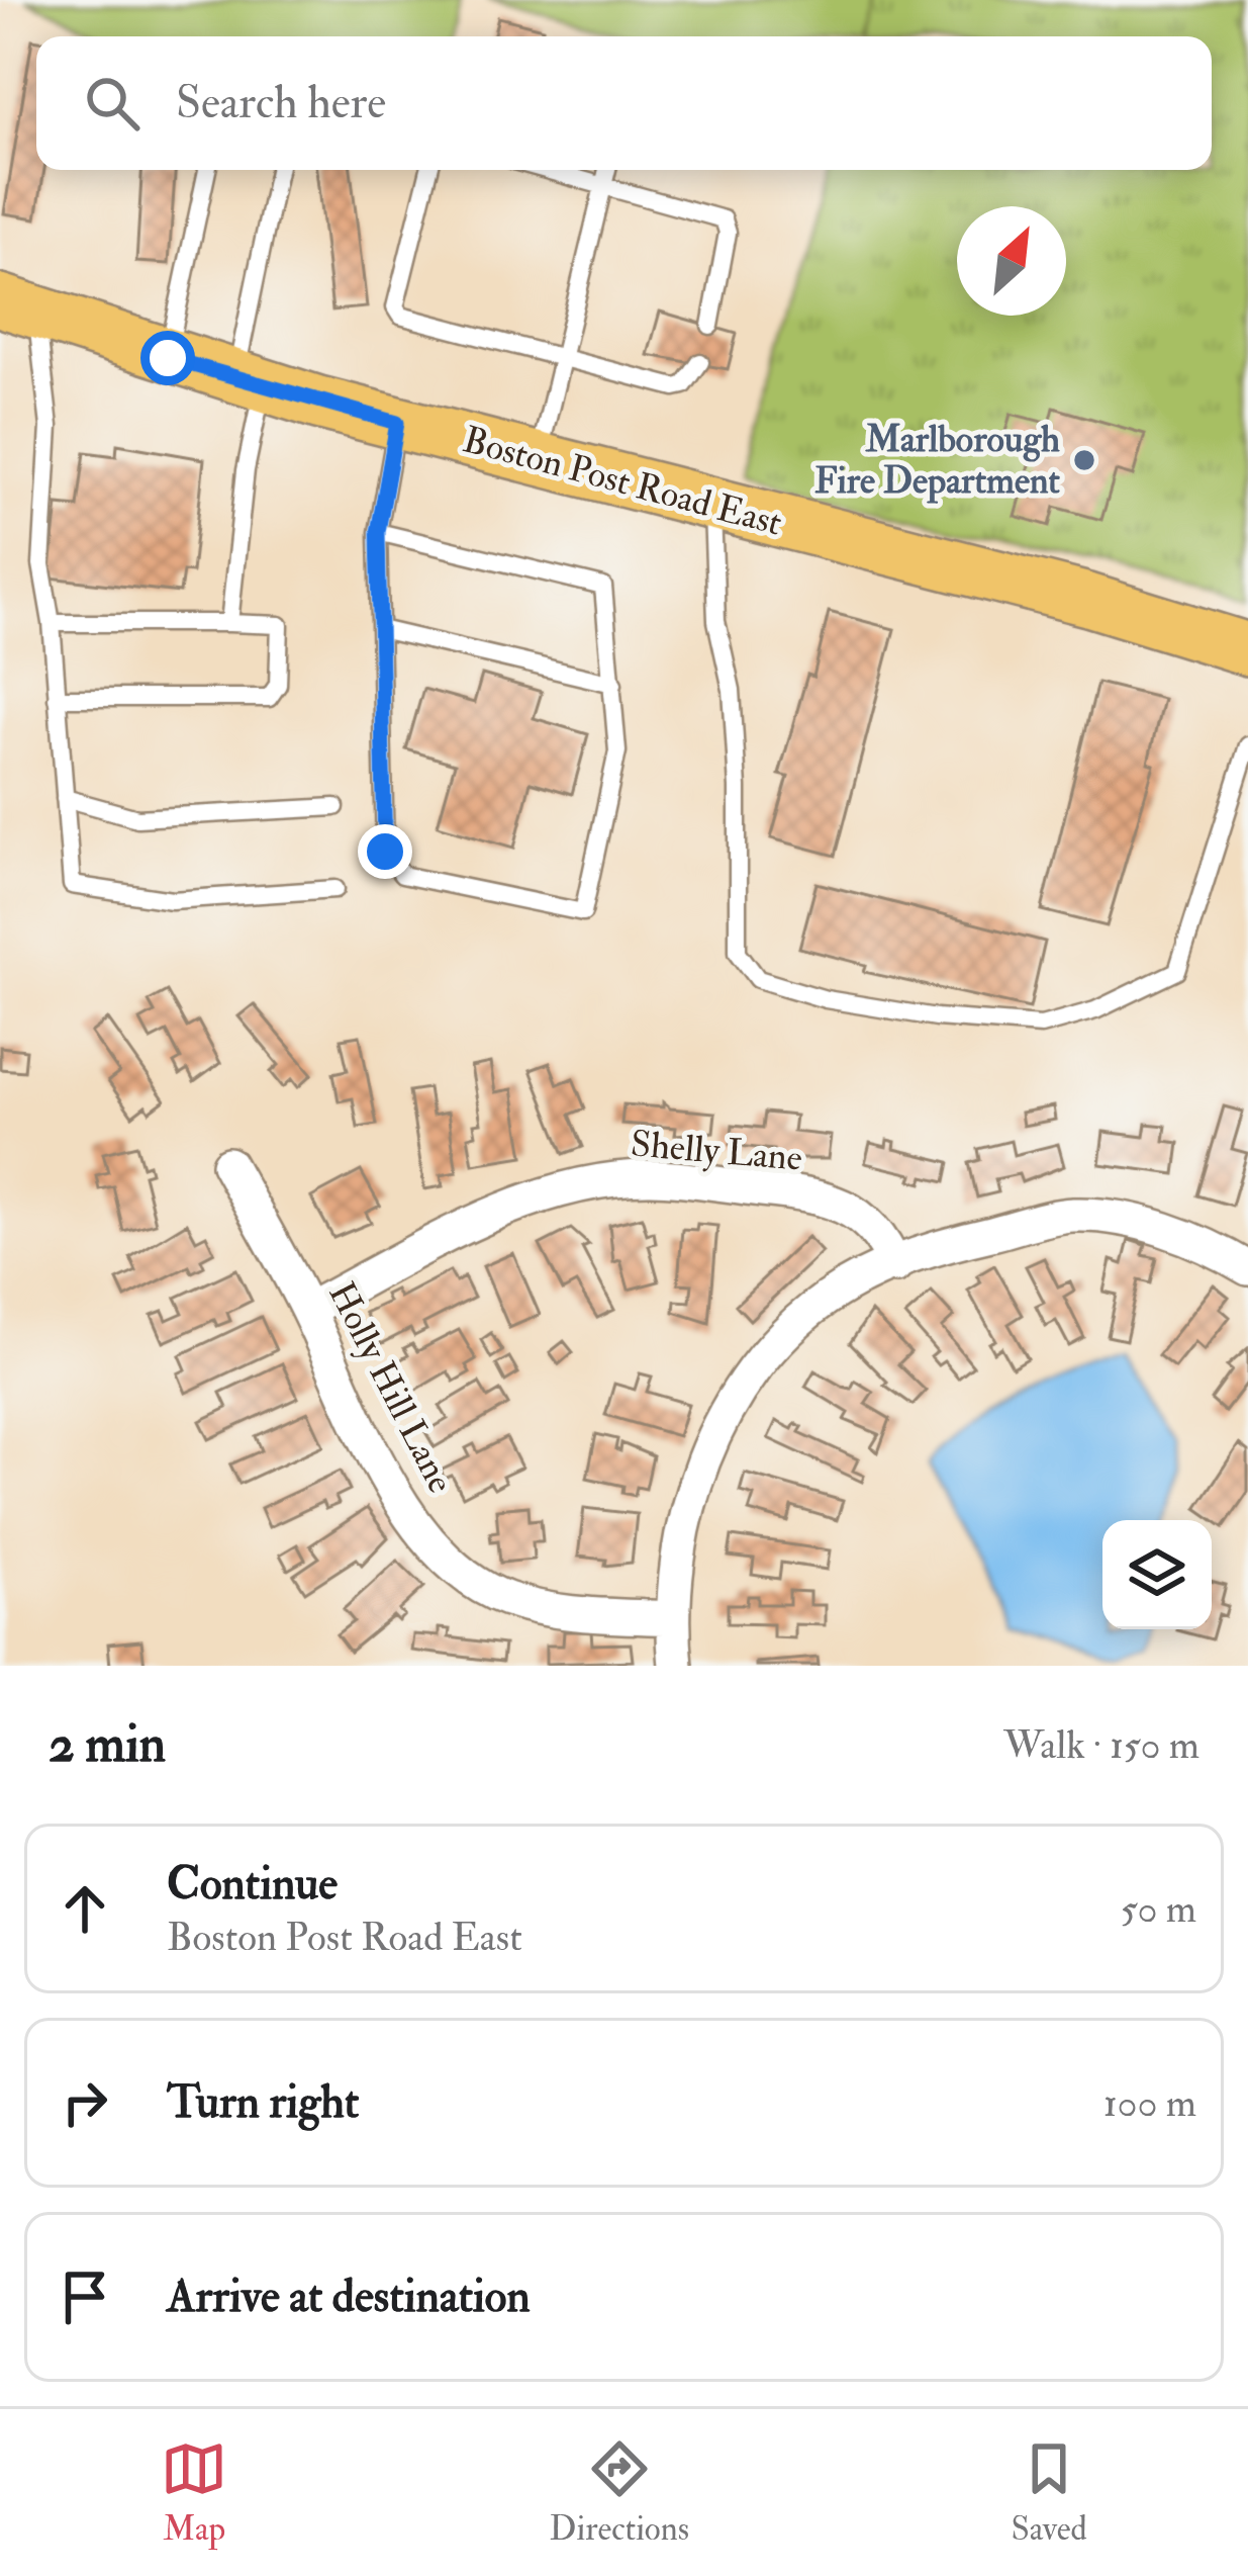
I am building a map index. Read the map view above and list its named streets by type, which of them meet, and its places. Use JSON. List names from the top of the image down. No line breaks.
{"streets":{"main road":["Boston Post Road East"],"street":["Shelly Lane","Holly Hill Lane"]},"crossings":[["Shelly Lane","Holly Hill Lane"]],"places":["Marlborough Fire Department"],"north":"top right","page":{"search":"Search here","heading":["2 min","Walk · 150 m"],"list":[["Continue","Boston Post Road East","50 m"],["Turn right","100 m"],"Arrive at destination"],"nav":["Map","Directions","Saved"]}}
